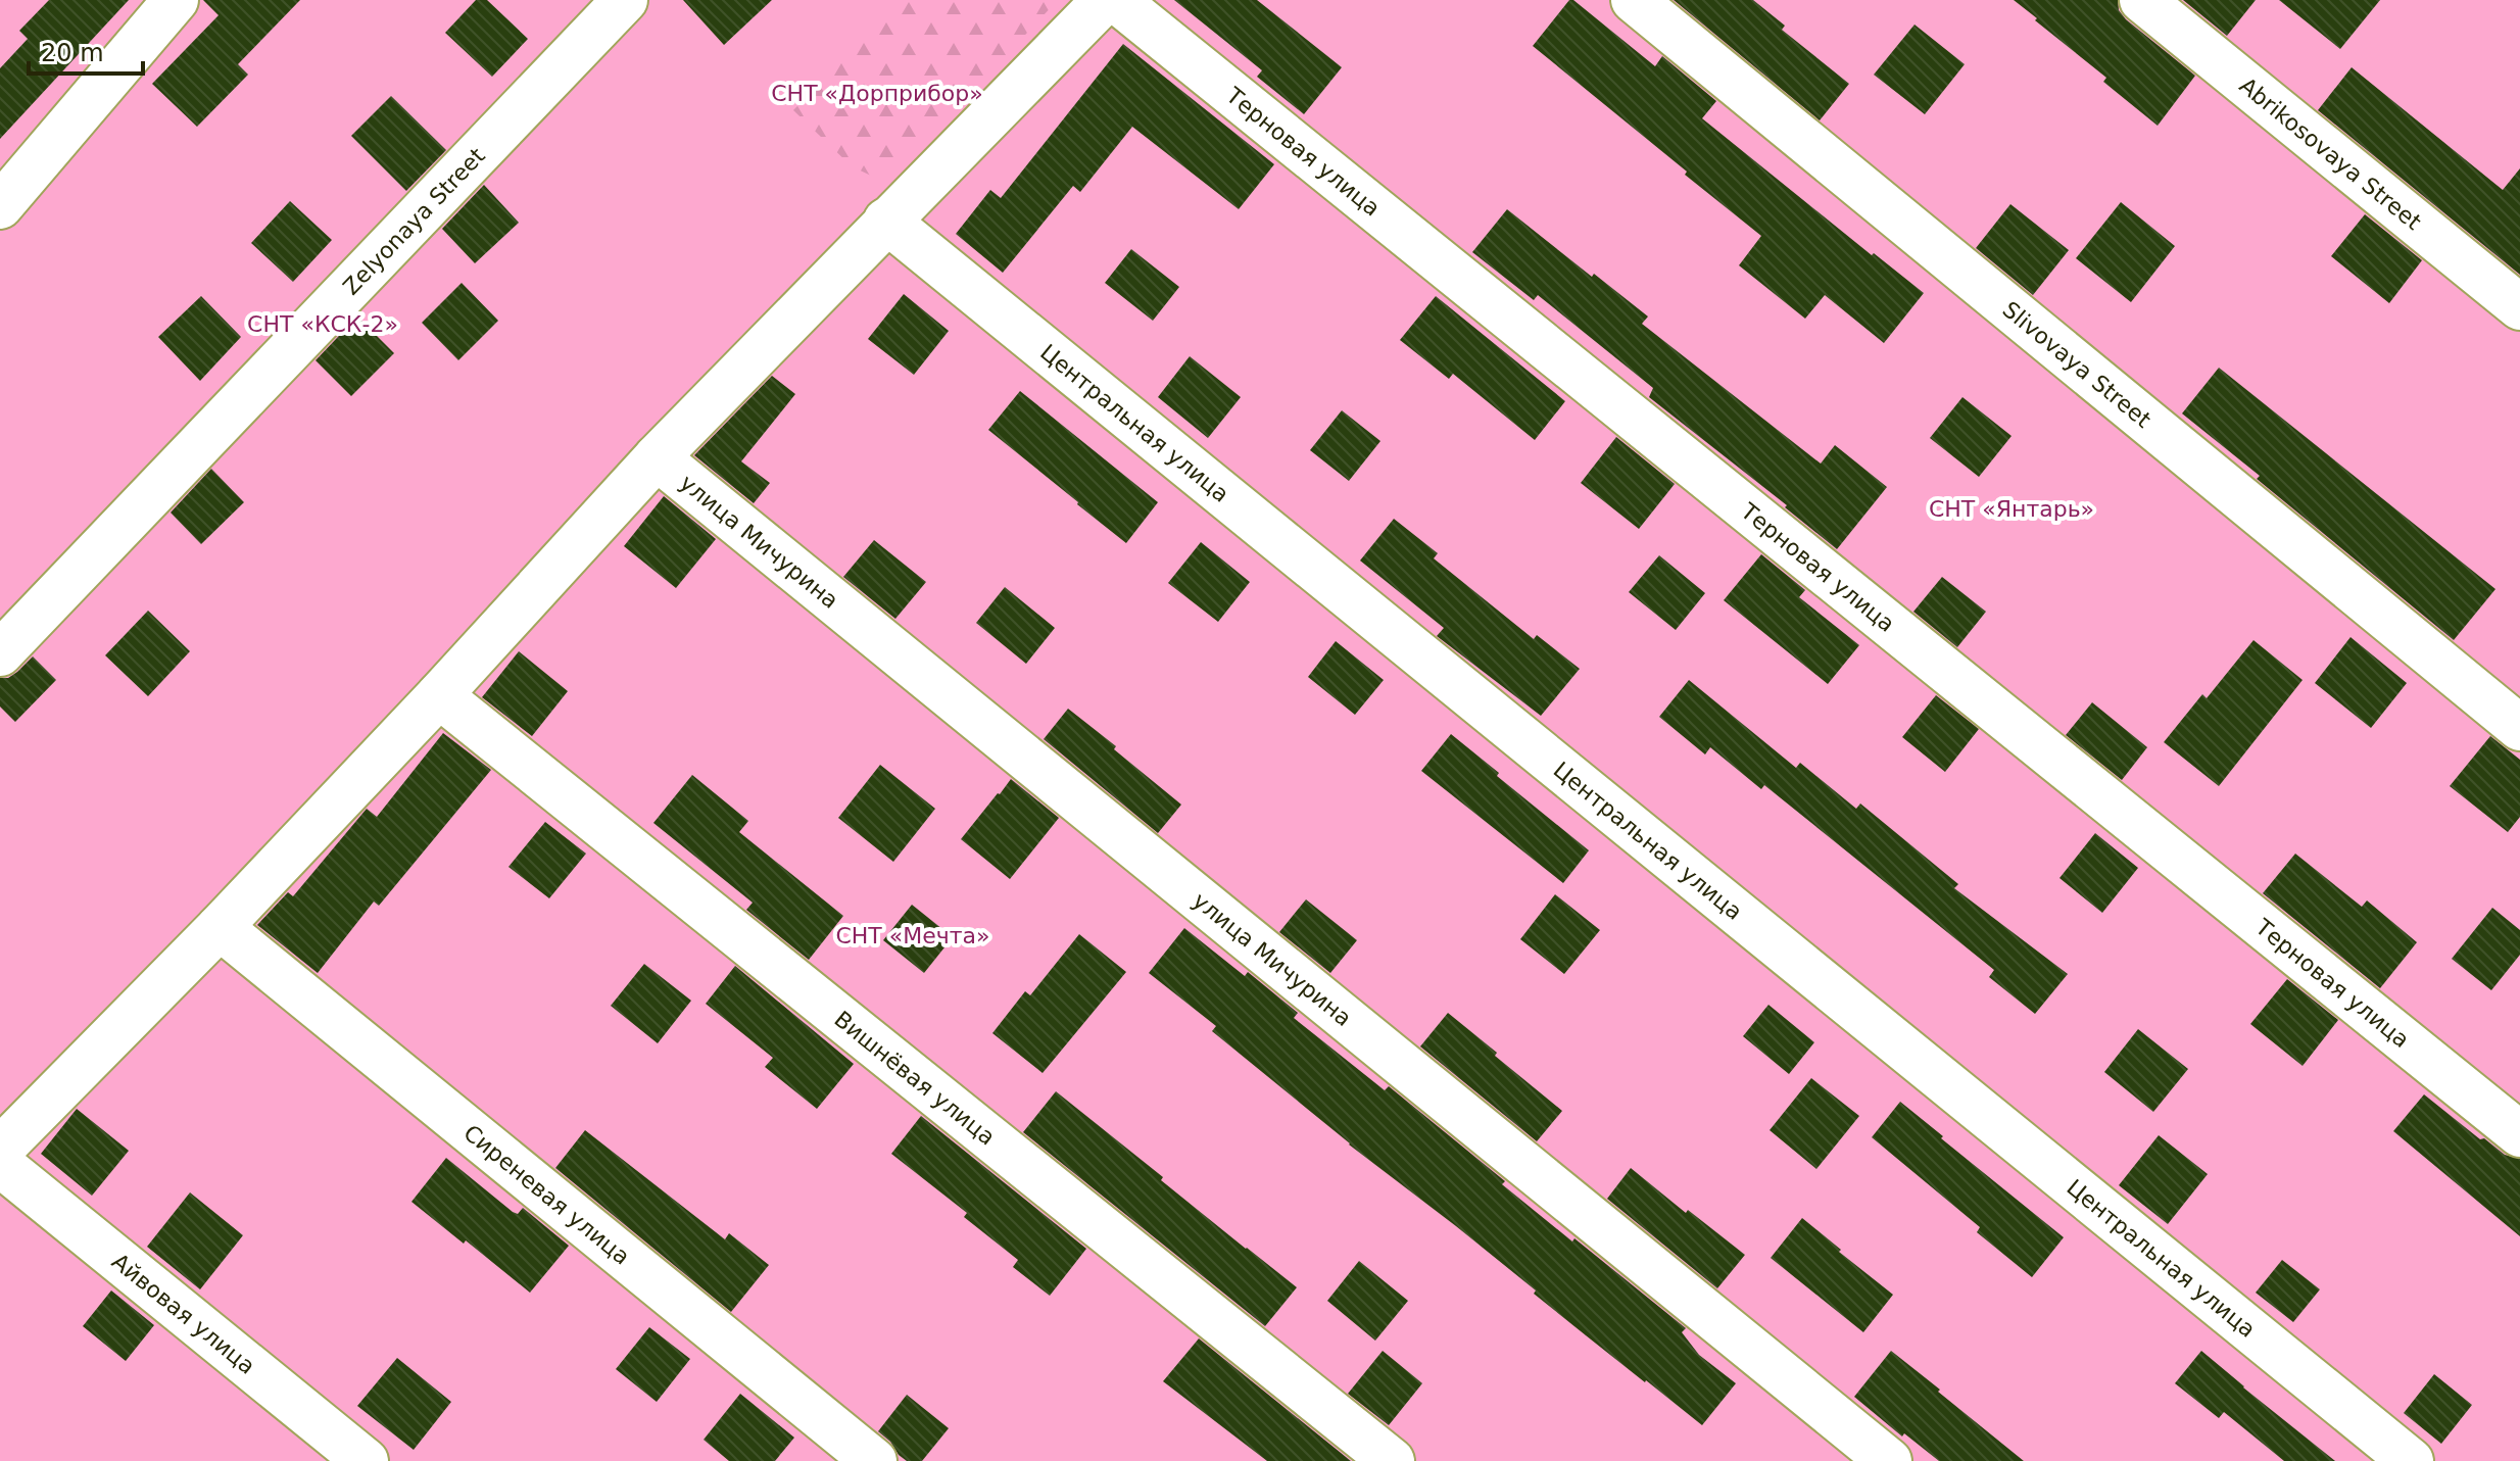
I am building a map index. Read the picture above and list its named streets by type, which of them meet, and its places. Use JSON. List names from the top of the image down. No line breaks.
{"streets":{"street":["Терновая улица","Abrikosovaya Street","Zelyonaya Street","Slivovaya Street","Центральная улица","улица Мичурина","Вишнёвая улица","Сиреневая улица","Айвовая улица"]},"parks":["СНТ «Дорприбор»","СНТ «КСК-2»","СНТ «Янтарь»","СНТ «Мечта»"],"scale_bar":"20 m"}
